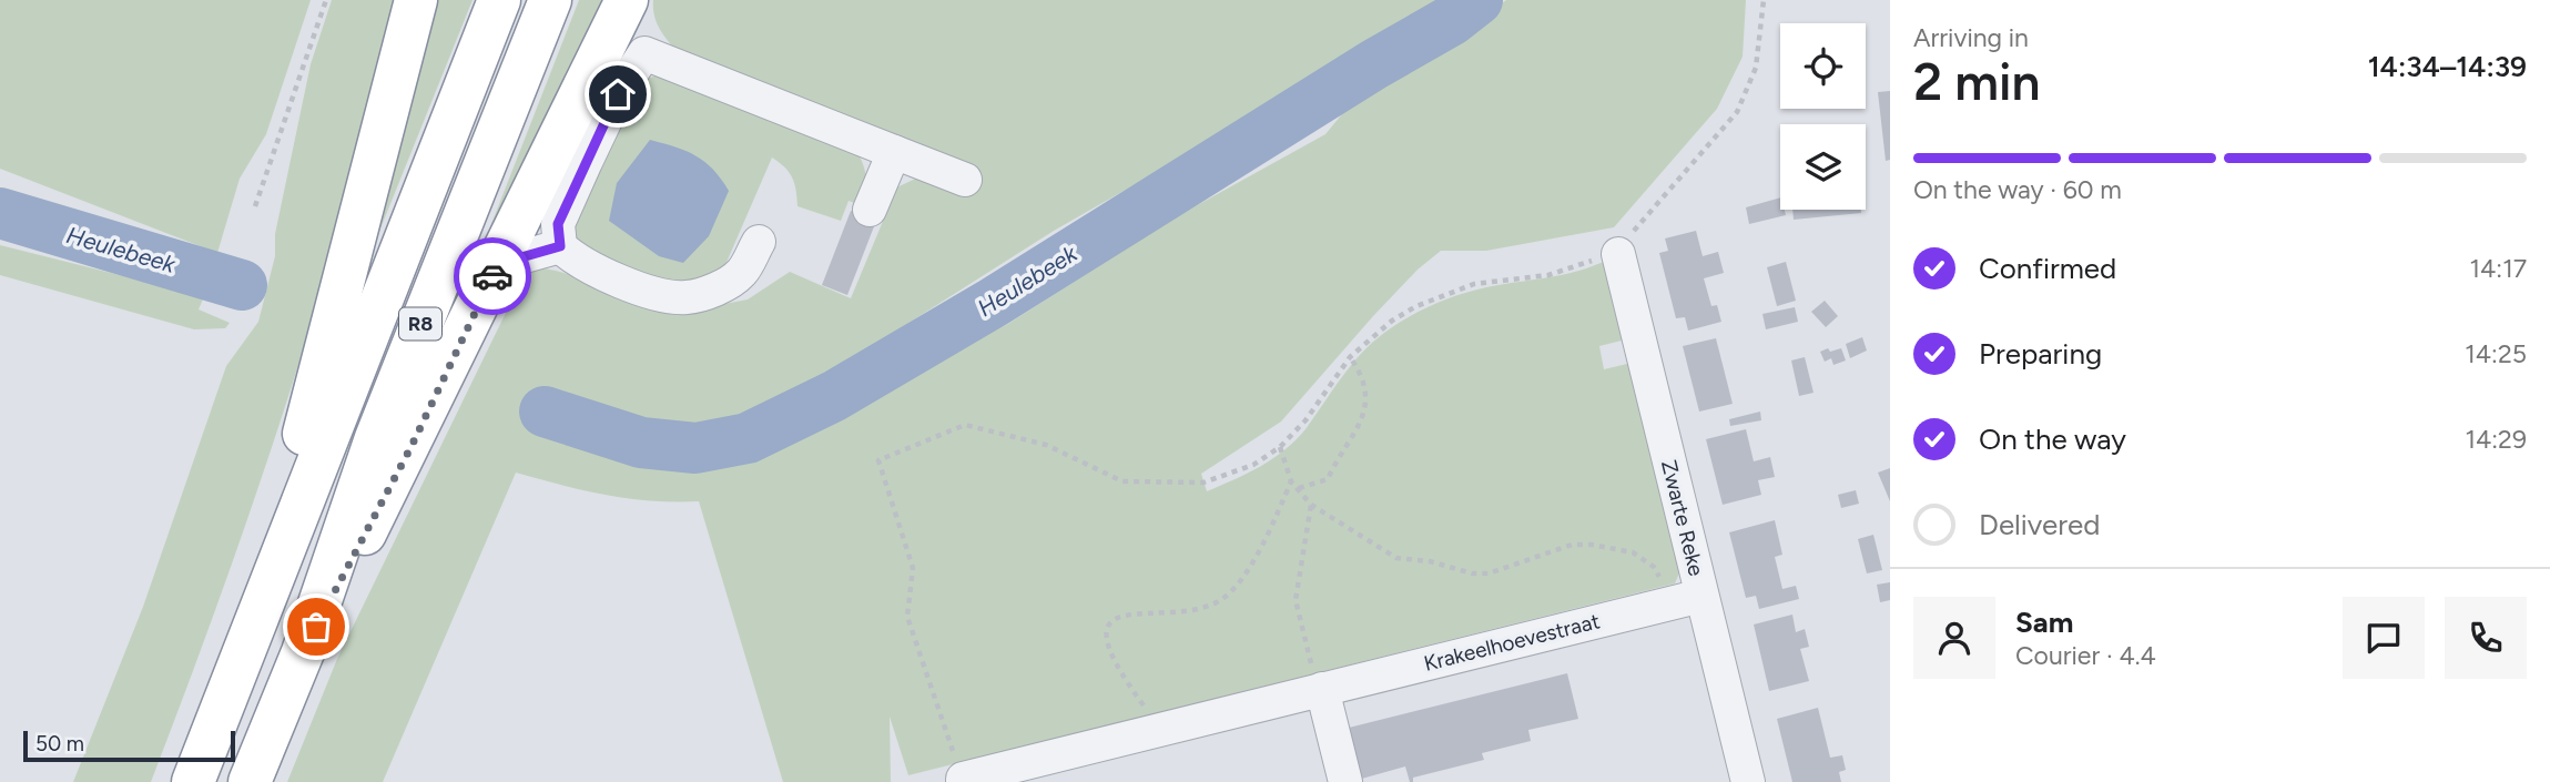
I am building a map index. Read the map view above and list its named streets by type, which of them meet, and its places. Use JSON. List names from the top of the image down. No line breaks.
{"streets":{"highway":["R8"],"street":["Zwarte Reke","Krakeelhoevestraat"]},"crossings":[["Zwarte Reke","Krakeelhoevestraat"]],"water":["Heulebeek"],"scale_bar":"50 m","page":{"heading":["2 min","Arriving in","14:34–14:39"],"panel":["Sam","Courier · 4.4"],"bar":"On the way · 60 m","list":[["Confirmed","14:17"],["Preparing","14:25"],["On the way","14:29"],"Delivered"],"scale":"50 m"}}
